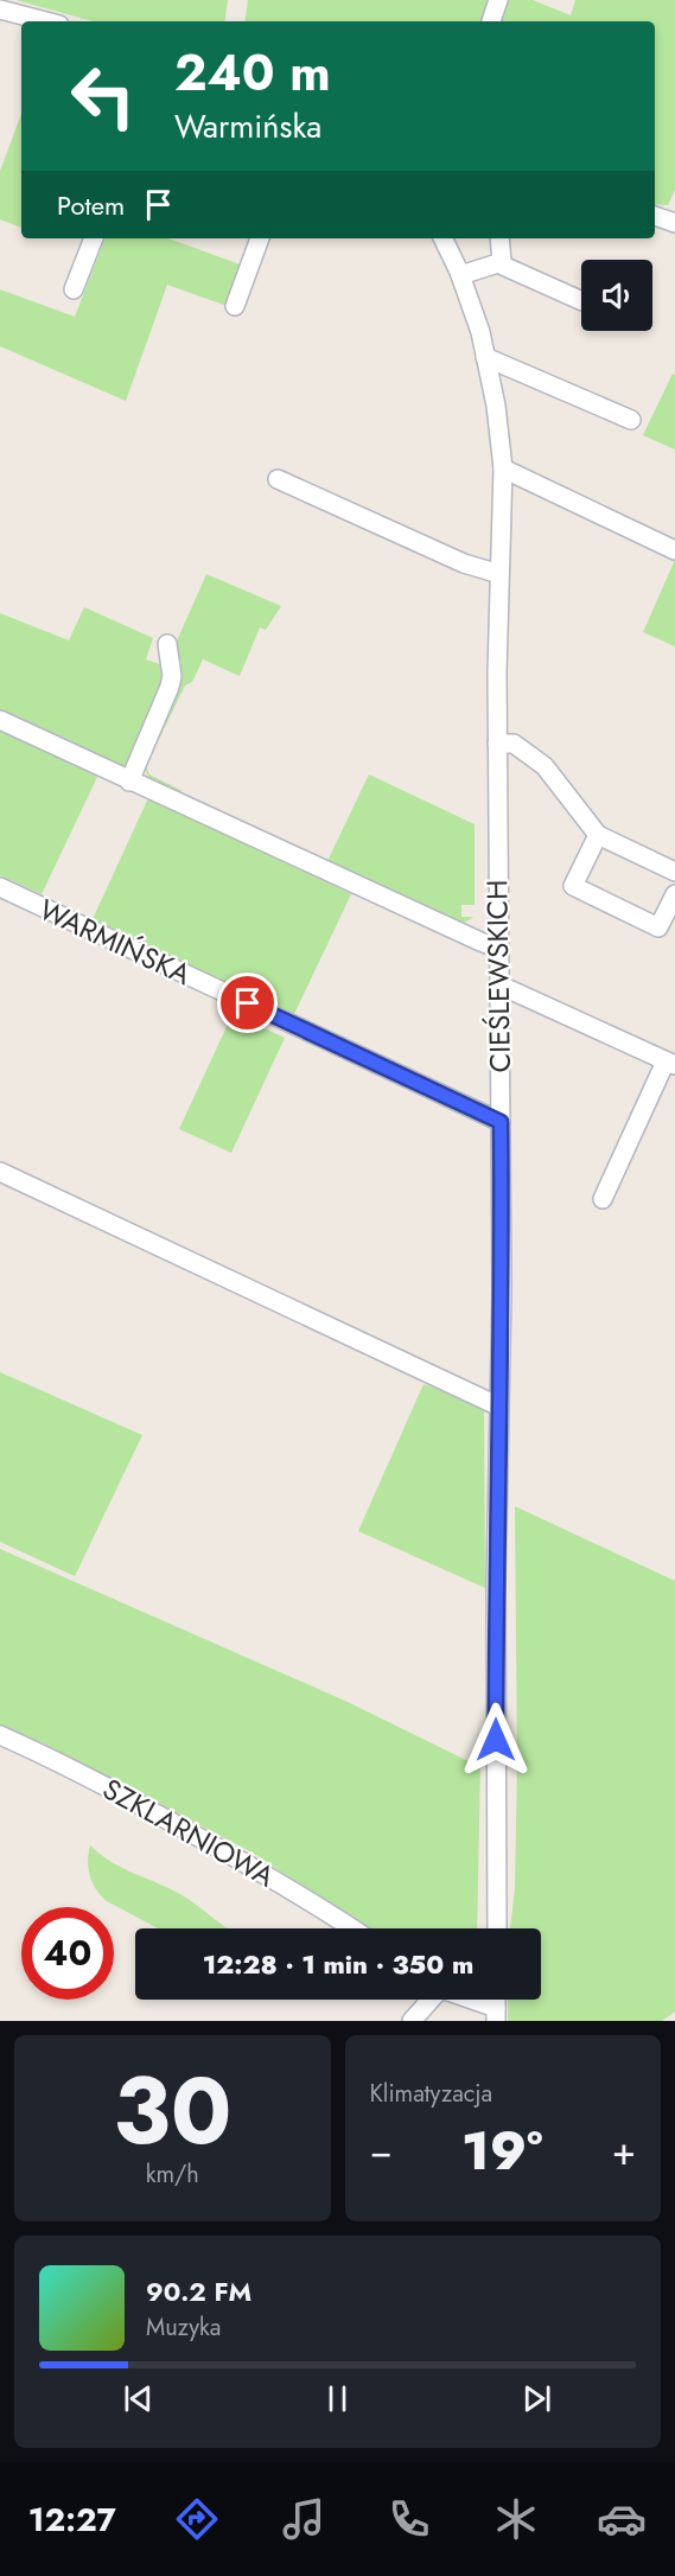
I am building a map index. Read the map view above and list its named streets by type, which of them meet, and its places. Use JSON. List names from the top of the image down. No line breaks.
{"streets":{"street":["WARMIŃSKA","CIEŚLEWSKICH","SZKLARNIOWA"]},"crossings":[["WARMIŃSKA","CIEŚLEWSKICH"]],"page":{"turn":["240 m","Warmińska"],"then":"Potem","limit":"40","trip":"12:28 · 1 min · 350 m","tile":[["30","km/h"],"Klimatyzacja"],"heat":["−","19°","+"],"song":["90.2 FM","Muzyka"],"tabs":"12:27"}}
